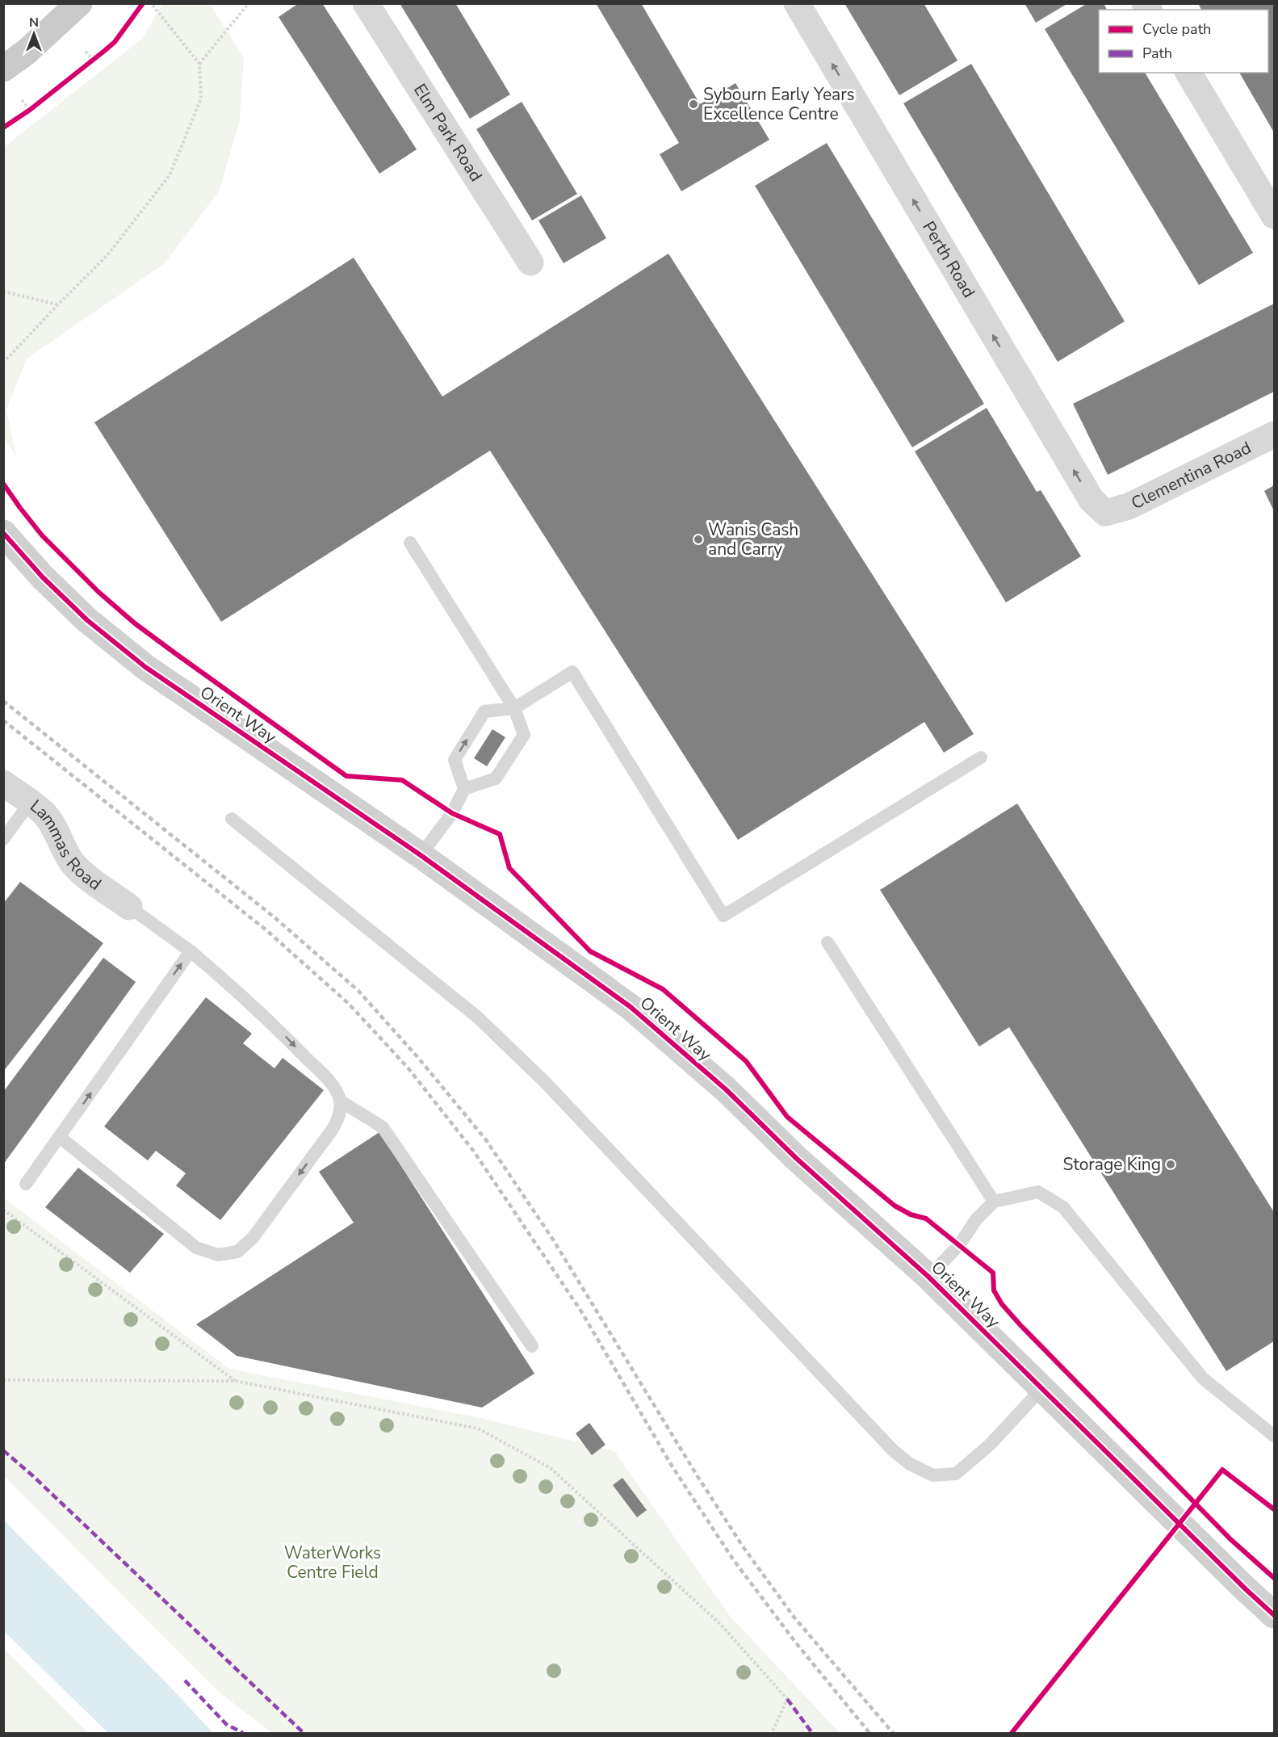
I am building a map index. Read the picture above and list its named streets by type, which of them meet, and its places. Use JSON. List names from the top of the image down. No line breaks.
{"streets":{"street":["Elm Park Road","Perth Road","Clementina Road","Orient Way","Lammas Road"]},"crossings":[["Perth Road","Clementina Road"]],"one_way":["Perth Road"],"parks":["WaterWorks Centre Field"],"places":["Sybourn Early Years Excellence Centre","Wanis Cash and Carry","Storage King"],"legend":["Cycle path","Path"],"north":"top"}
